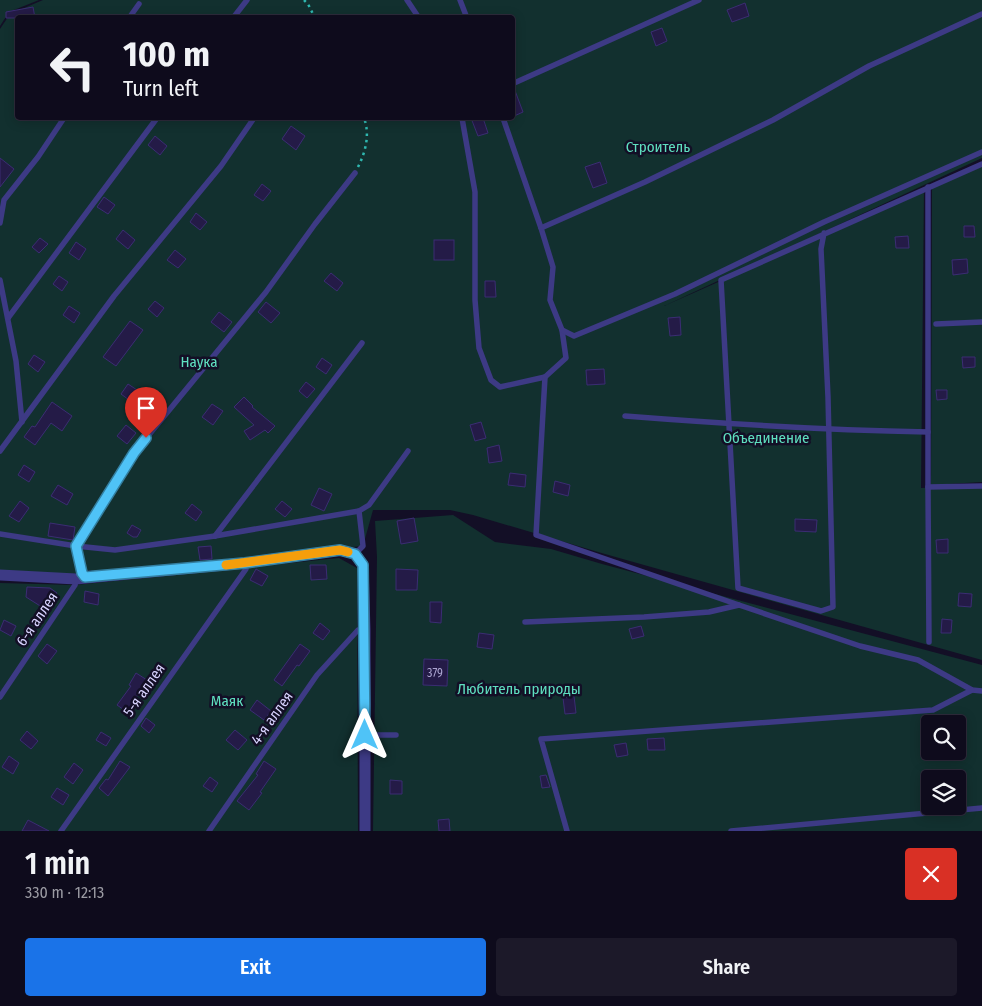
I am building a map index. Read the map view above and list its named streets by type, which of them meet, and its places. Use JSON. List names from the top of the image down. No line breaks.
{"streets":{"lane":["6-я аллея","5-я аллея","4-я аллея"]},"parks":["Строитель","Наука","Объединение","Любитель природы","Маяк"],"house_numbers":["379"],"page":{"turn":["100 m","Turn left"],"heading":["1 min","330 m · 12:13"],"buttons":["Exit","Share"]}}
